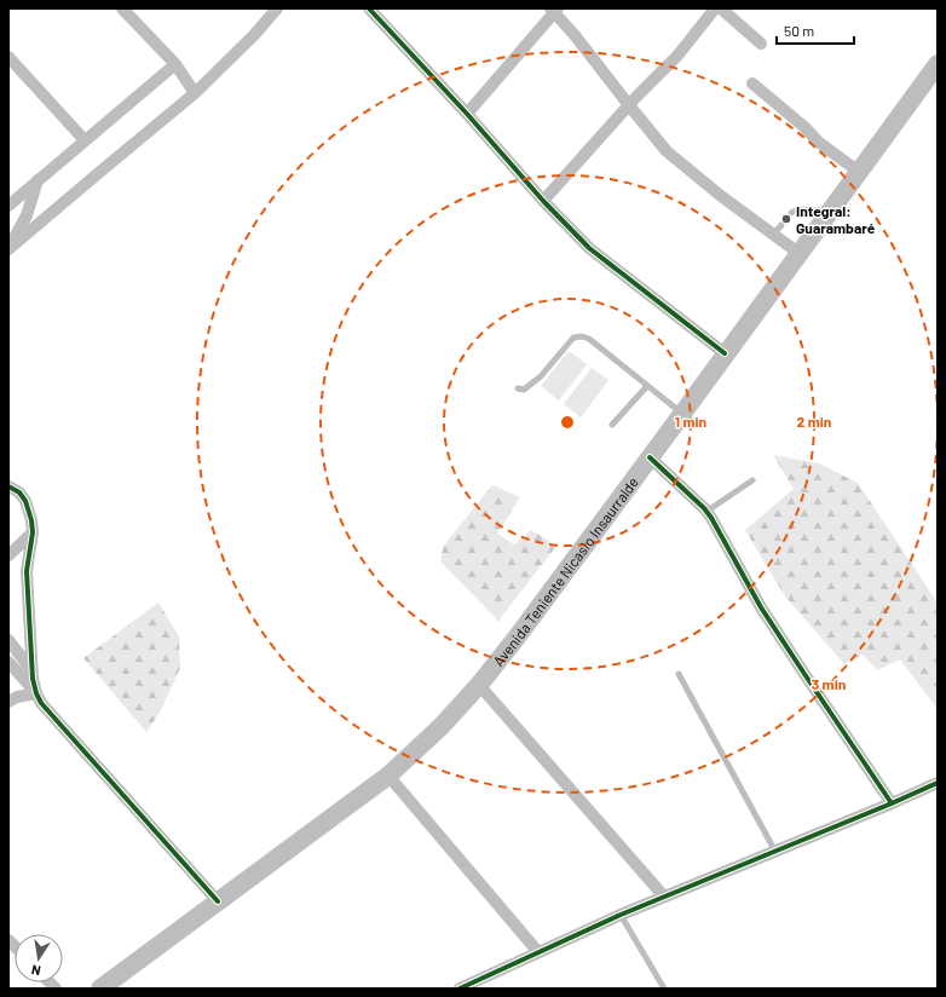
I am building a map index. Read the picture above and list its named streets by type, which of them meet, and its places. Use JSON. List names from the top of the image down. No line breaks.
{"streets":{"main road":["Avenida Teniente Nicasio Insaurralde"]},"places":["Integral: Guarambaré"],"scale_bar":"50 m","north":"bottom","rings":["1 min","2 min","3 min"]}
